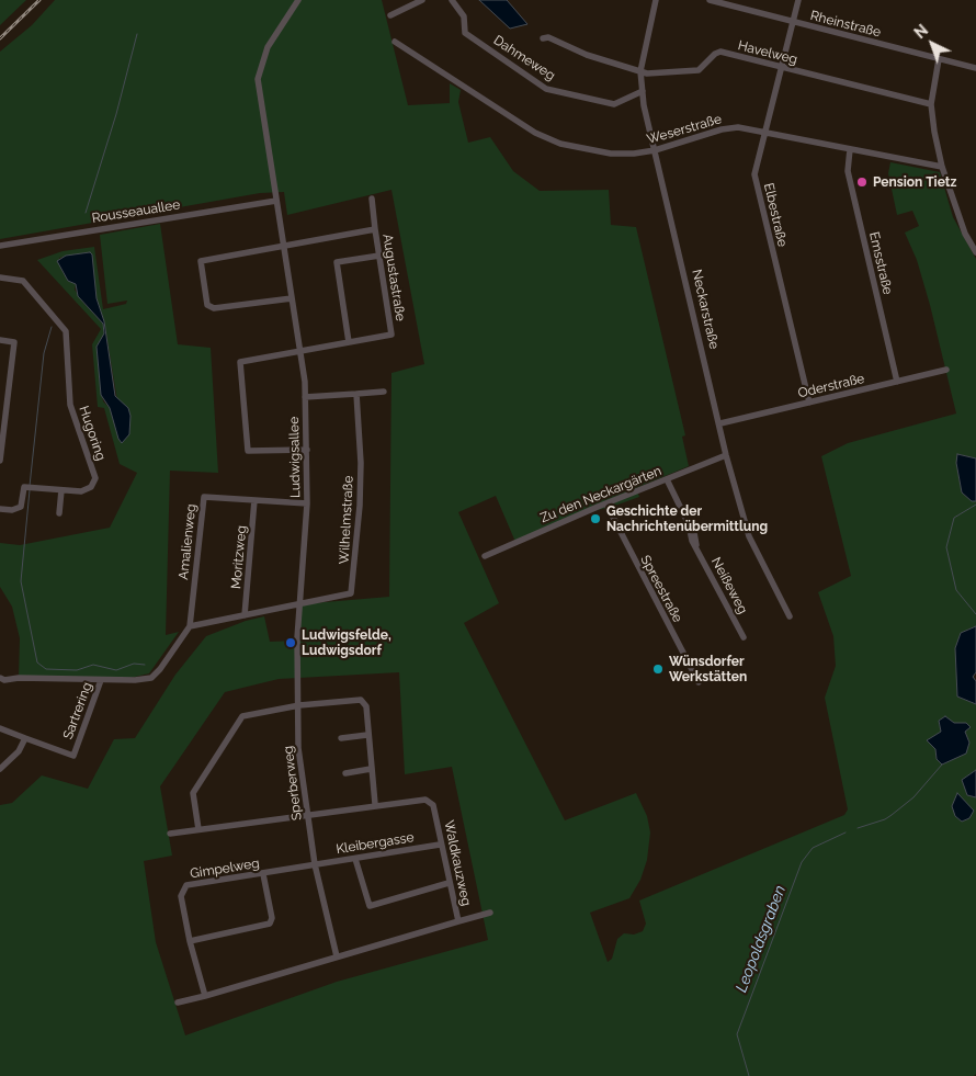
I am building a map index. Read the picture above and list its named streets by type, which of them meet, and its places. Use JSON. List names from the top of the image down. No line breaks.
{"streets":{"street":["Rheinstraße","Havelweg","Dahmeweg","Weserstraße","Rousseauallee","Elbestraße","Emsstraße","Augustastraße","Neckarstraße","Oderstraße","Hugoring","Ludwigsallee","Zu den Neckargärten","Wilhelmstraße","Amalienweg","Moritzweg","Neißeweg","Spreestraße","Sartrering","Sperberweg","Kleibergasse","Waldkauzweg","Gimpelweg"]},"crossings":[["Rheinstraße","Elbestraße"],["Havelweg","Elbestraße"],["Havelweg","Neckarstraße"],["Dahmeweg","Neckarstraße"],["Weserstraße","Elbestraße"],["Weserstraße","Emsstraße"],["Weserstraße","Neckarstraße"],["Rousseauallee","Ludwigsallee"],["Elbestraße","Oderstraße"],["Emsstraße","Oderstraße"],["Augustastraße","Ludwigsallee"],["Neckarstraße","Oderstraße"],["Neckarstraße","Zu den Neckargärten"],["Ludwigsallee","Wilhelmstraße"],["Ludwigsallee","Amalienweg"],["Ludwigsallee","Sperberweg"],["Zu den Neckargärten","Neißeweg"],["Zu den Neckargärten","Spreestraße"],["Wilhelmstraße","Sperberweg"],["Amalienweg","Moritzweg"],["Amalienweg","Sartrering"],["Sperberweg","Kleibergasse"],["Sperberweg","Waldkauzweg"],["Sperberweg","Gimpelweg"],["Kleibergasse","Waldkauzweg"],["Kleibergasse","Gimpelweg"]],"water":["Leopoldsgraben"],"places":["Pension Tietz","Geschichte der Nachrichtenübermittlung","Ludwigsfelde, Ludwigsdorf","Wünsdorfer Werkstätten"],"north":"top left"}
